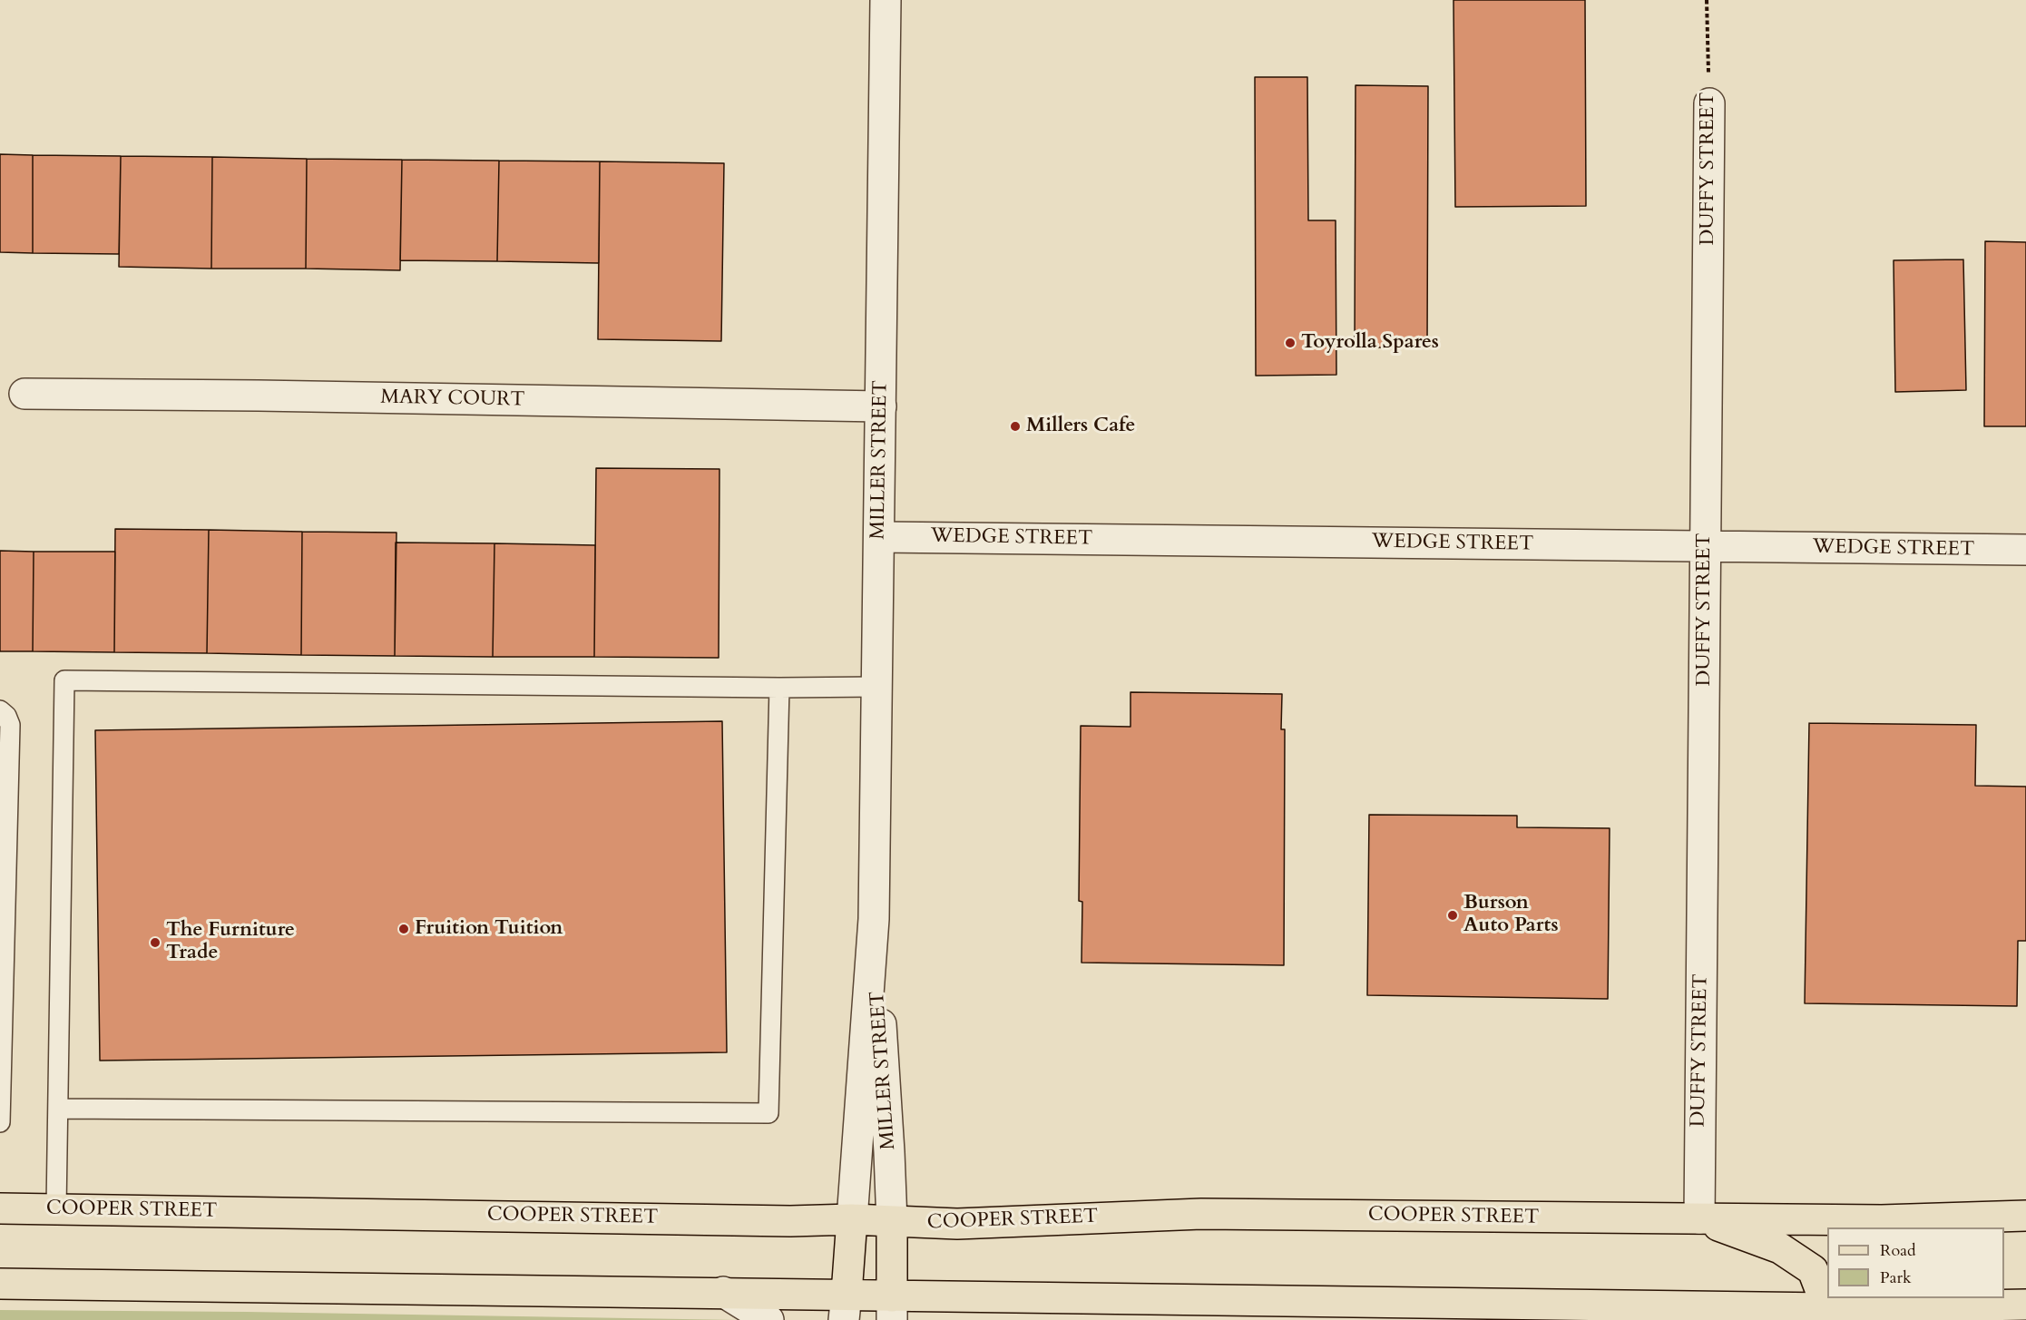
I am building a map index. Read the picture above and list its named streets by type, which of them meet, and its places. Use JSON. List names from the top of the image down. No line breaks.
{"streets":{"main road":["COOPER STREET"],"street":["DUFFY STREET","MARY COURT","MILLER STREET","WEDGE STREET"]},"crossings":[["DUFFY STREET","WEDGE STREET"],["DUFFY STREET","COOPER STREET"],["MARY COURT","MILLER STREET"],["MILLER STREET","WEDGE STREET"],["MILLER STREET","COOPER STREET"]],"places":["Toyrolla Spares","Millers Cafe","Burson Auto Parts","Fruition Tuition","The Furniture Trade"],"legend":["Road","Park"]}
